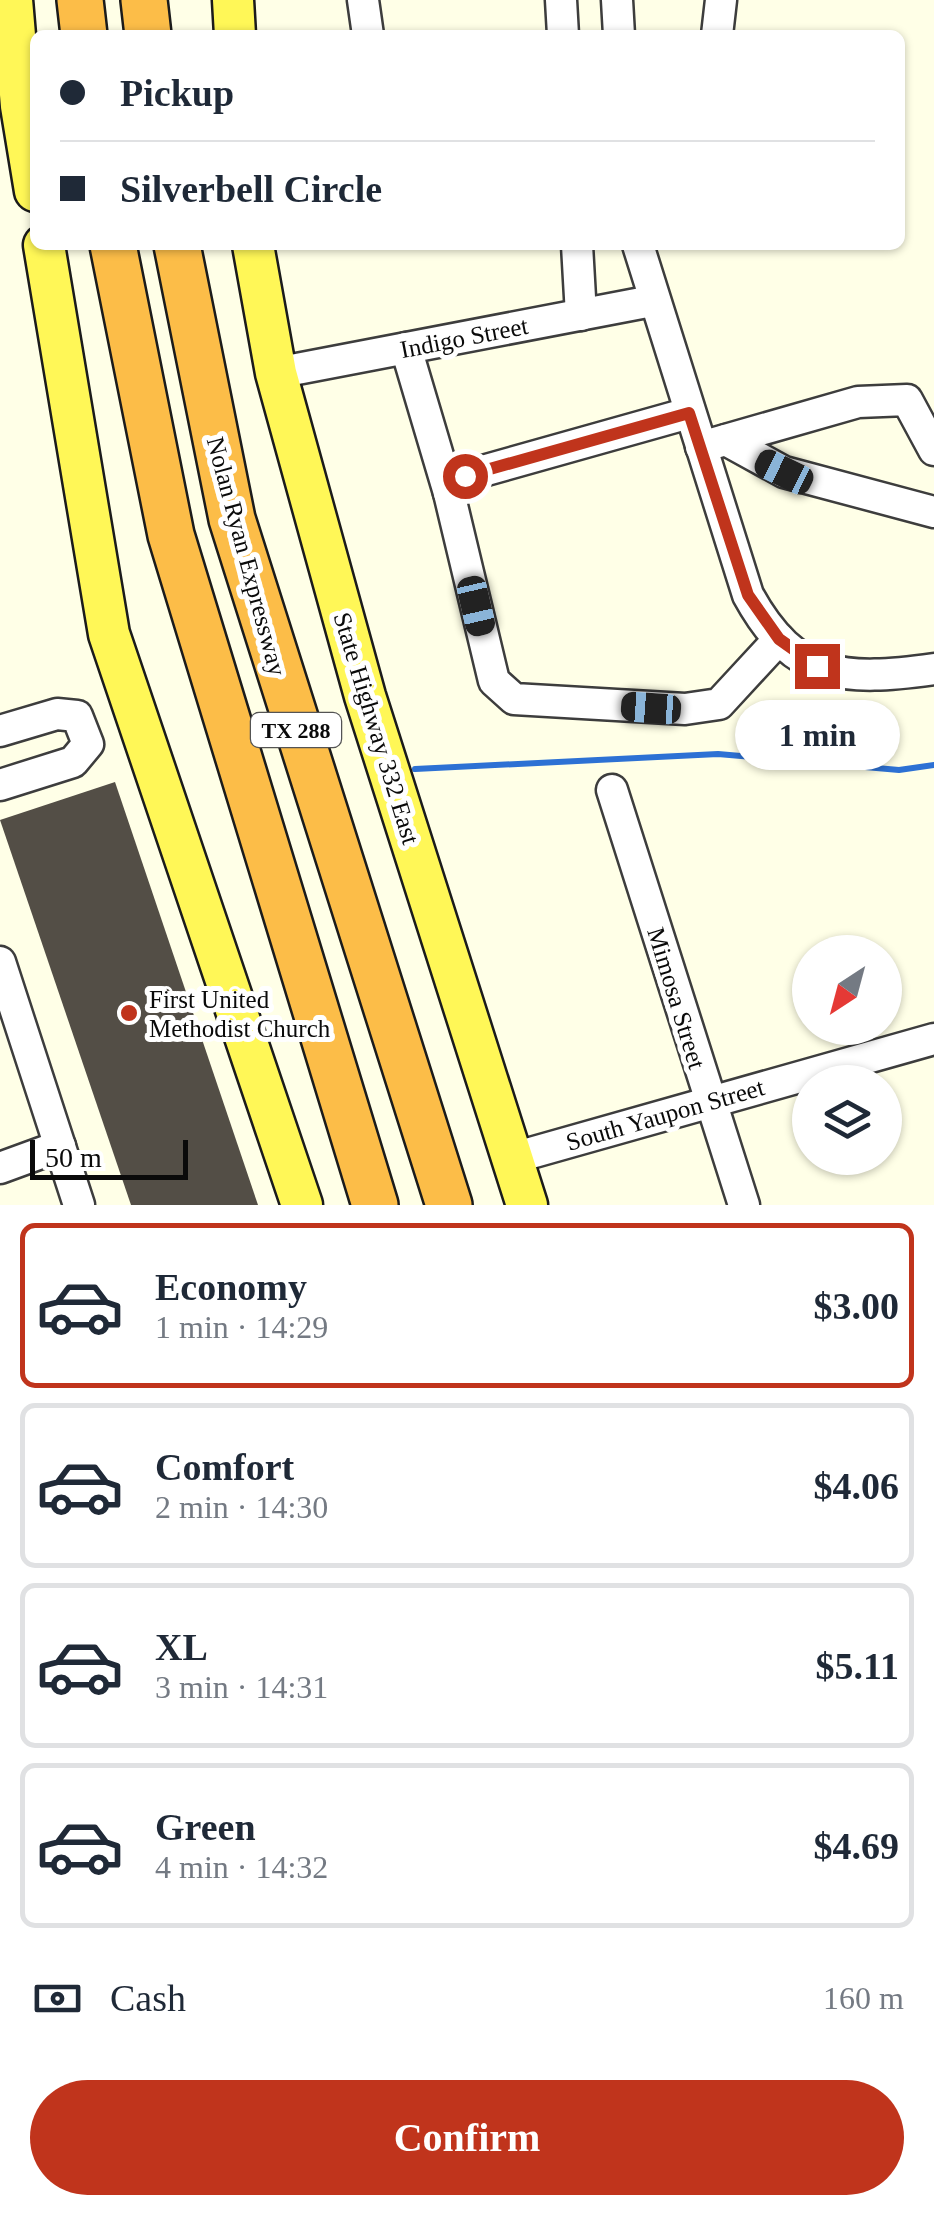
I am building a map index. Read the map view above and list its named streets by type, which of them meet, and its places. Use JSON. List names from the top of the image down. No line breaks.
{"streets":{"highway":["Nolan Ryan Expressway","TX 288"],"main road":["State Highway 332 East"],"street":["Indigo Street","Mimosa Street","South Yaupon Street"]},"crossings":[["Indigo Street","State Highway 332 East"],["State Highway 332 East","South Yaupon Street"],["Mimosa Street","South Yaupon Street"]],"places":["First United Methodist Church"],"scale_bar":"50 m","north":"bottom left","page":{"banner":["Pickup","Silverbell Circle"],"bubble":"1 min","scale":"50 m","list":[{"name":"Economy","note":"1 min · 14:29","value":"$3.00"},{"name":"Comfort","note":"2 min · 14:30","value":"$4.06"},{"name":"XL","note":"3 min · 14:31","value":"$5.11"},{"name":"Green","note":"4 min · 14:32","value":"$4.69"}],"pay":["Cash","160 m"],"buttons":"Confirm"}}
